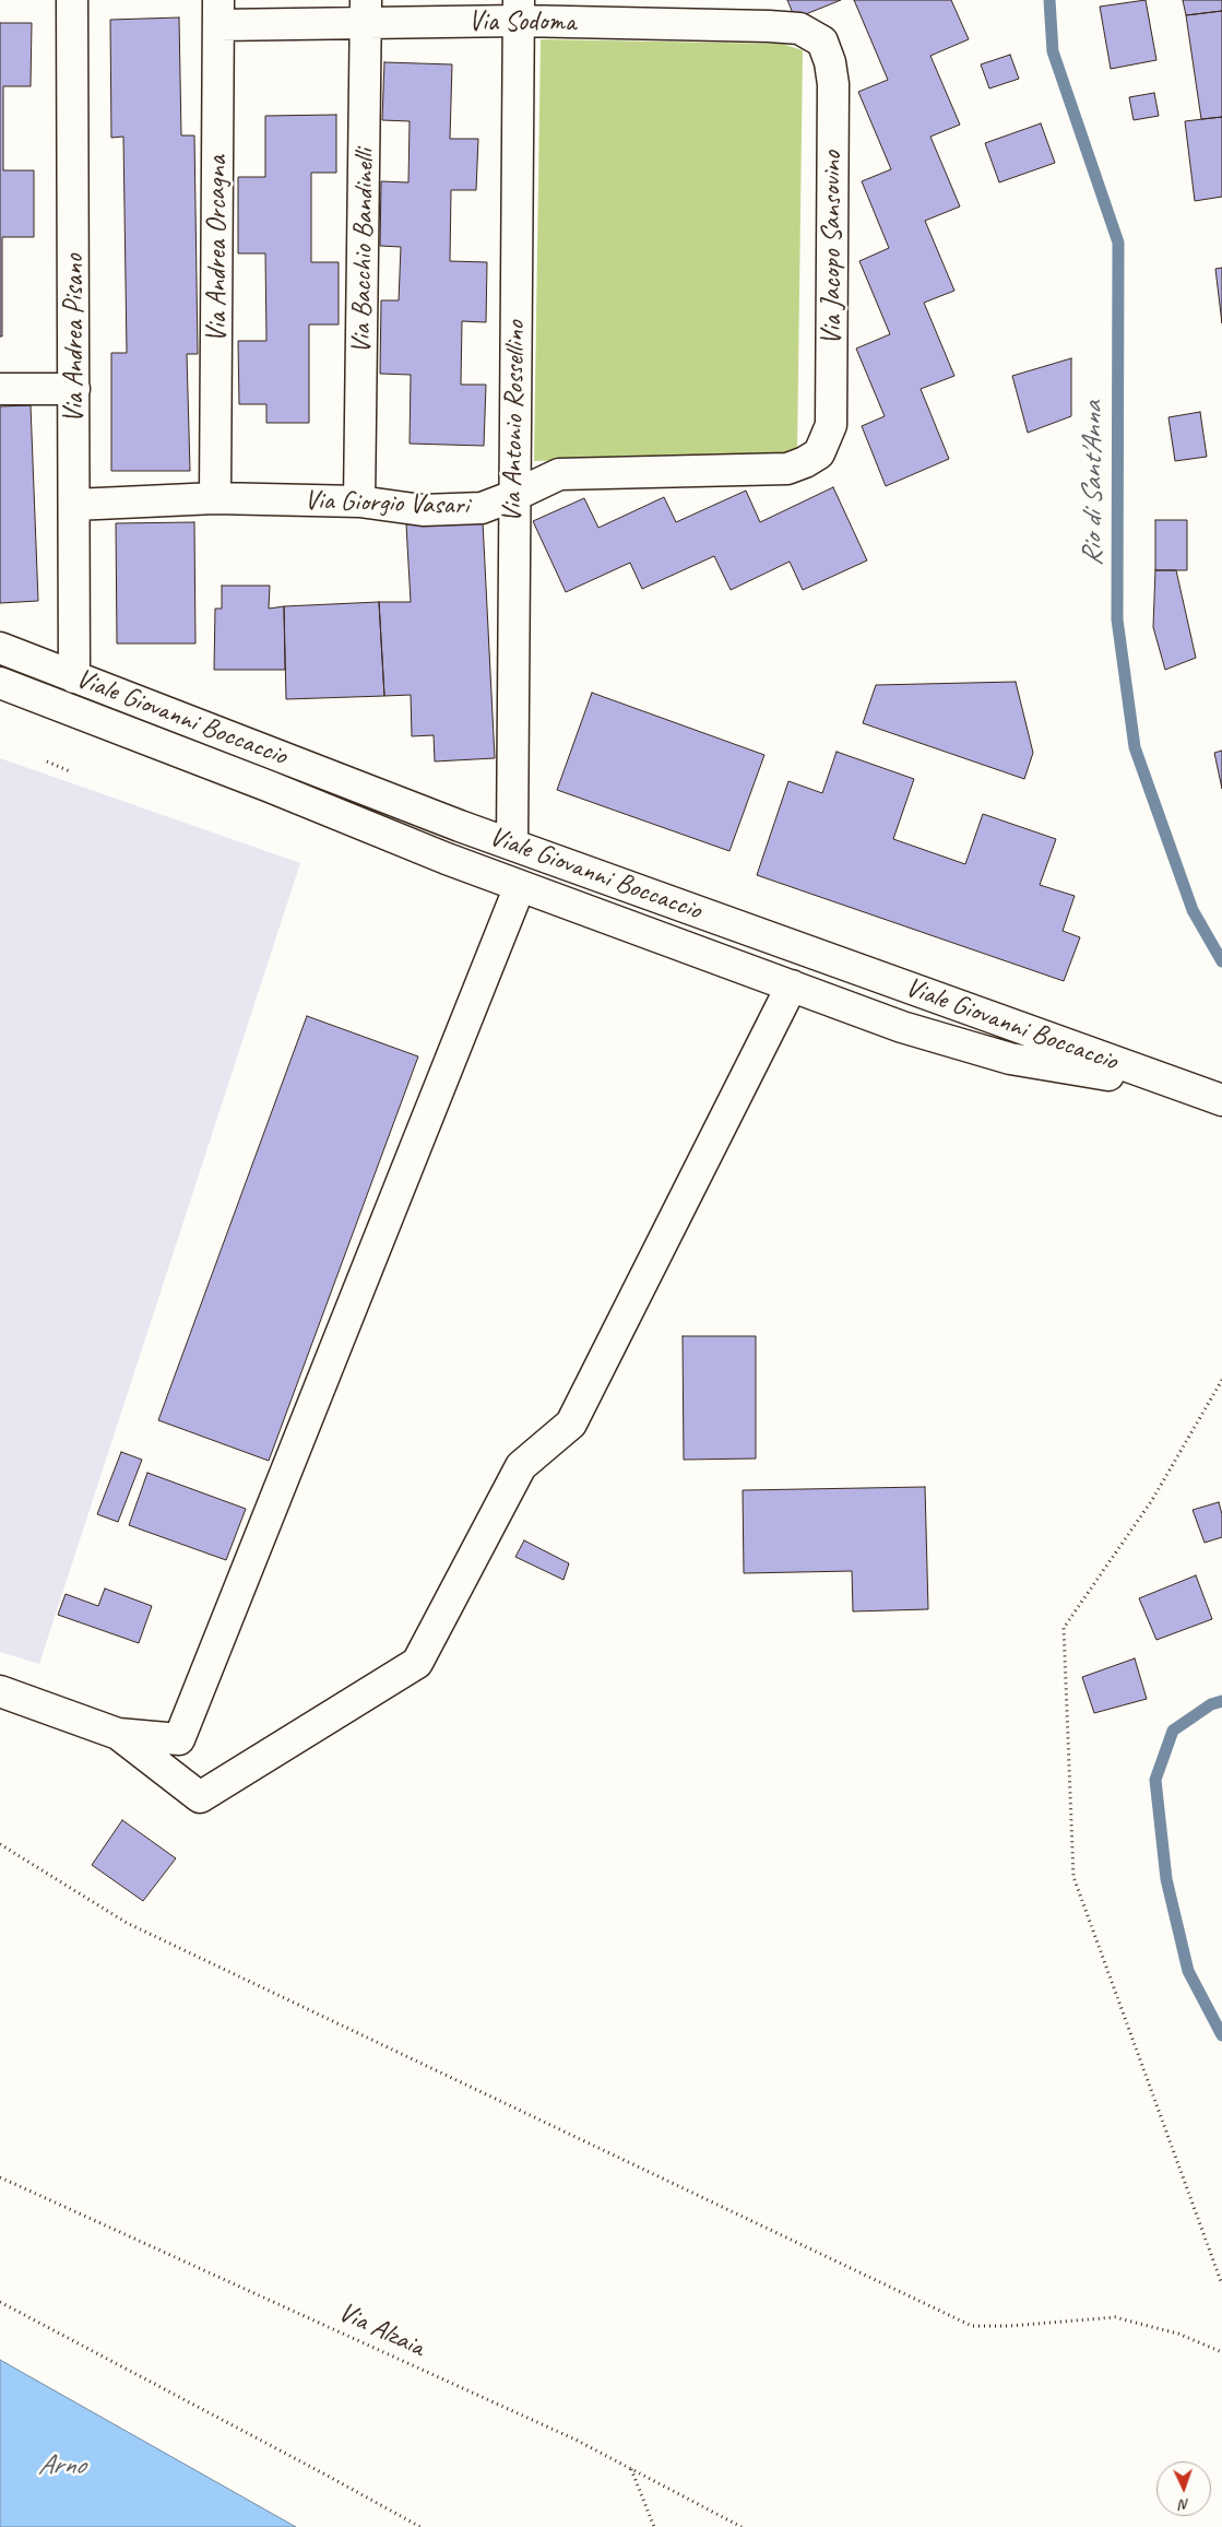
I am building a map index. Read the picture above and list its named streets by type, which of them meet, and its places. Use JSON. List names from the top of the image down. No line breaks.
{"streets":{"street":["Via Sodoma","Via Jacopo Sansovino","Via Andrea Orcagna","Via Bacchio Bandinelli","Via Andrea Pisano","Via Antonio Rossellino","Via Giorgio Vasari","Viale Giovanni Boccaccio"],"path":["Via Alzaia"]},"crossings":[["Via Sodoma","Via Jacopo Sansovino"],["Via Sodoma","Via Andrea Orcagna"],["Via Sodoma","Via Bacchio Bandinelli"],["Via Sodoma","Via Antonio Rossellino"],["Via Jacopo Sansovino","Via Giorgio Vasari"],["Via Andrea Orcagna","Via Giorgio Vasari"],["Via Bacchio Bandinelli","Via Giorgio Vasari"],["Via Andrea Pisano","Via Giorgio Vasari"],["Via Andrea Pisano","Viale Giovanni Boccaccio"],["Via Antonio Rossellino","Via Giorgio Vasari"],["Via Antonio Rossellino","Viale Giovanni Boccaccio"]],"water":["Rio di Sant'Anna","Arno"],"north":"bottom"}
